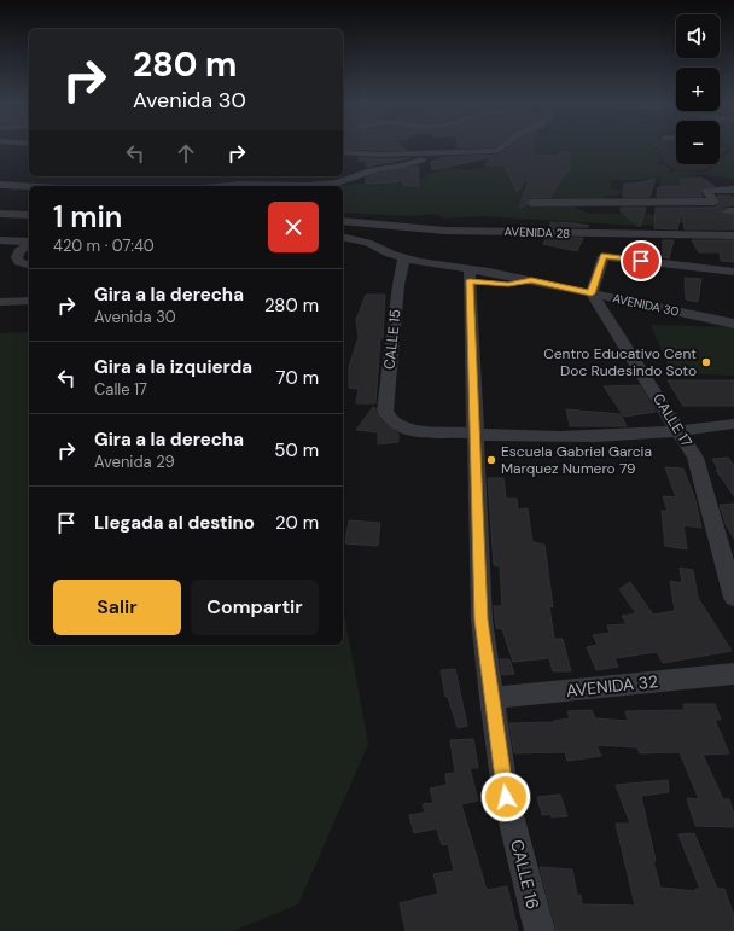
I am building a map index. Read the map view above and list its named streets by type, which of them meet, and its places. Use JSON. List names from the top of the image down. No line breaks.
{"streets":{"street":["AVENIDA 28","AVENIDA 30","CALLE 15","CALLE 17","AVENIDA 32","CALLE 16"]},"crossings":[["AVENIDA 30","CALLE 15"],["AVENIDA 30","CALLE 17"],["AVENIDA 30","CALLE 16"],["CALLE 15","CALLE 16"],["AVENIDA 32","CALLE 16"]],"places":["Centro Educativo Cent Doc Rudesindo Soto","Escuela Gabriel Garcia Marquez Numero 79"],"page":{"map_buttons":["+","−"],"turn":["280 m","Avenida 30"],"heading":["1 min","420 m · 07:40"],"list":[{"name":"Gira a la derecha","note":"Avenida 30","value":"280 m"},{"name":"Gira a la izquierda","note":"Calle 17","value":"70 m"},{"name":"Gira a la derecha","note":"Avenida 29","value":"50 m"},{"name":"Llegada al destino","value":"20 m"}],"buttons":["Salir","Compartir"]}}
